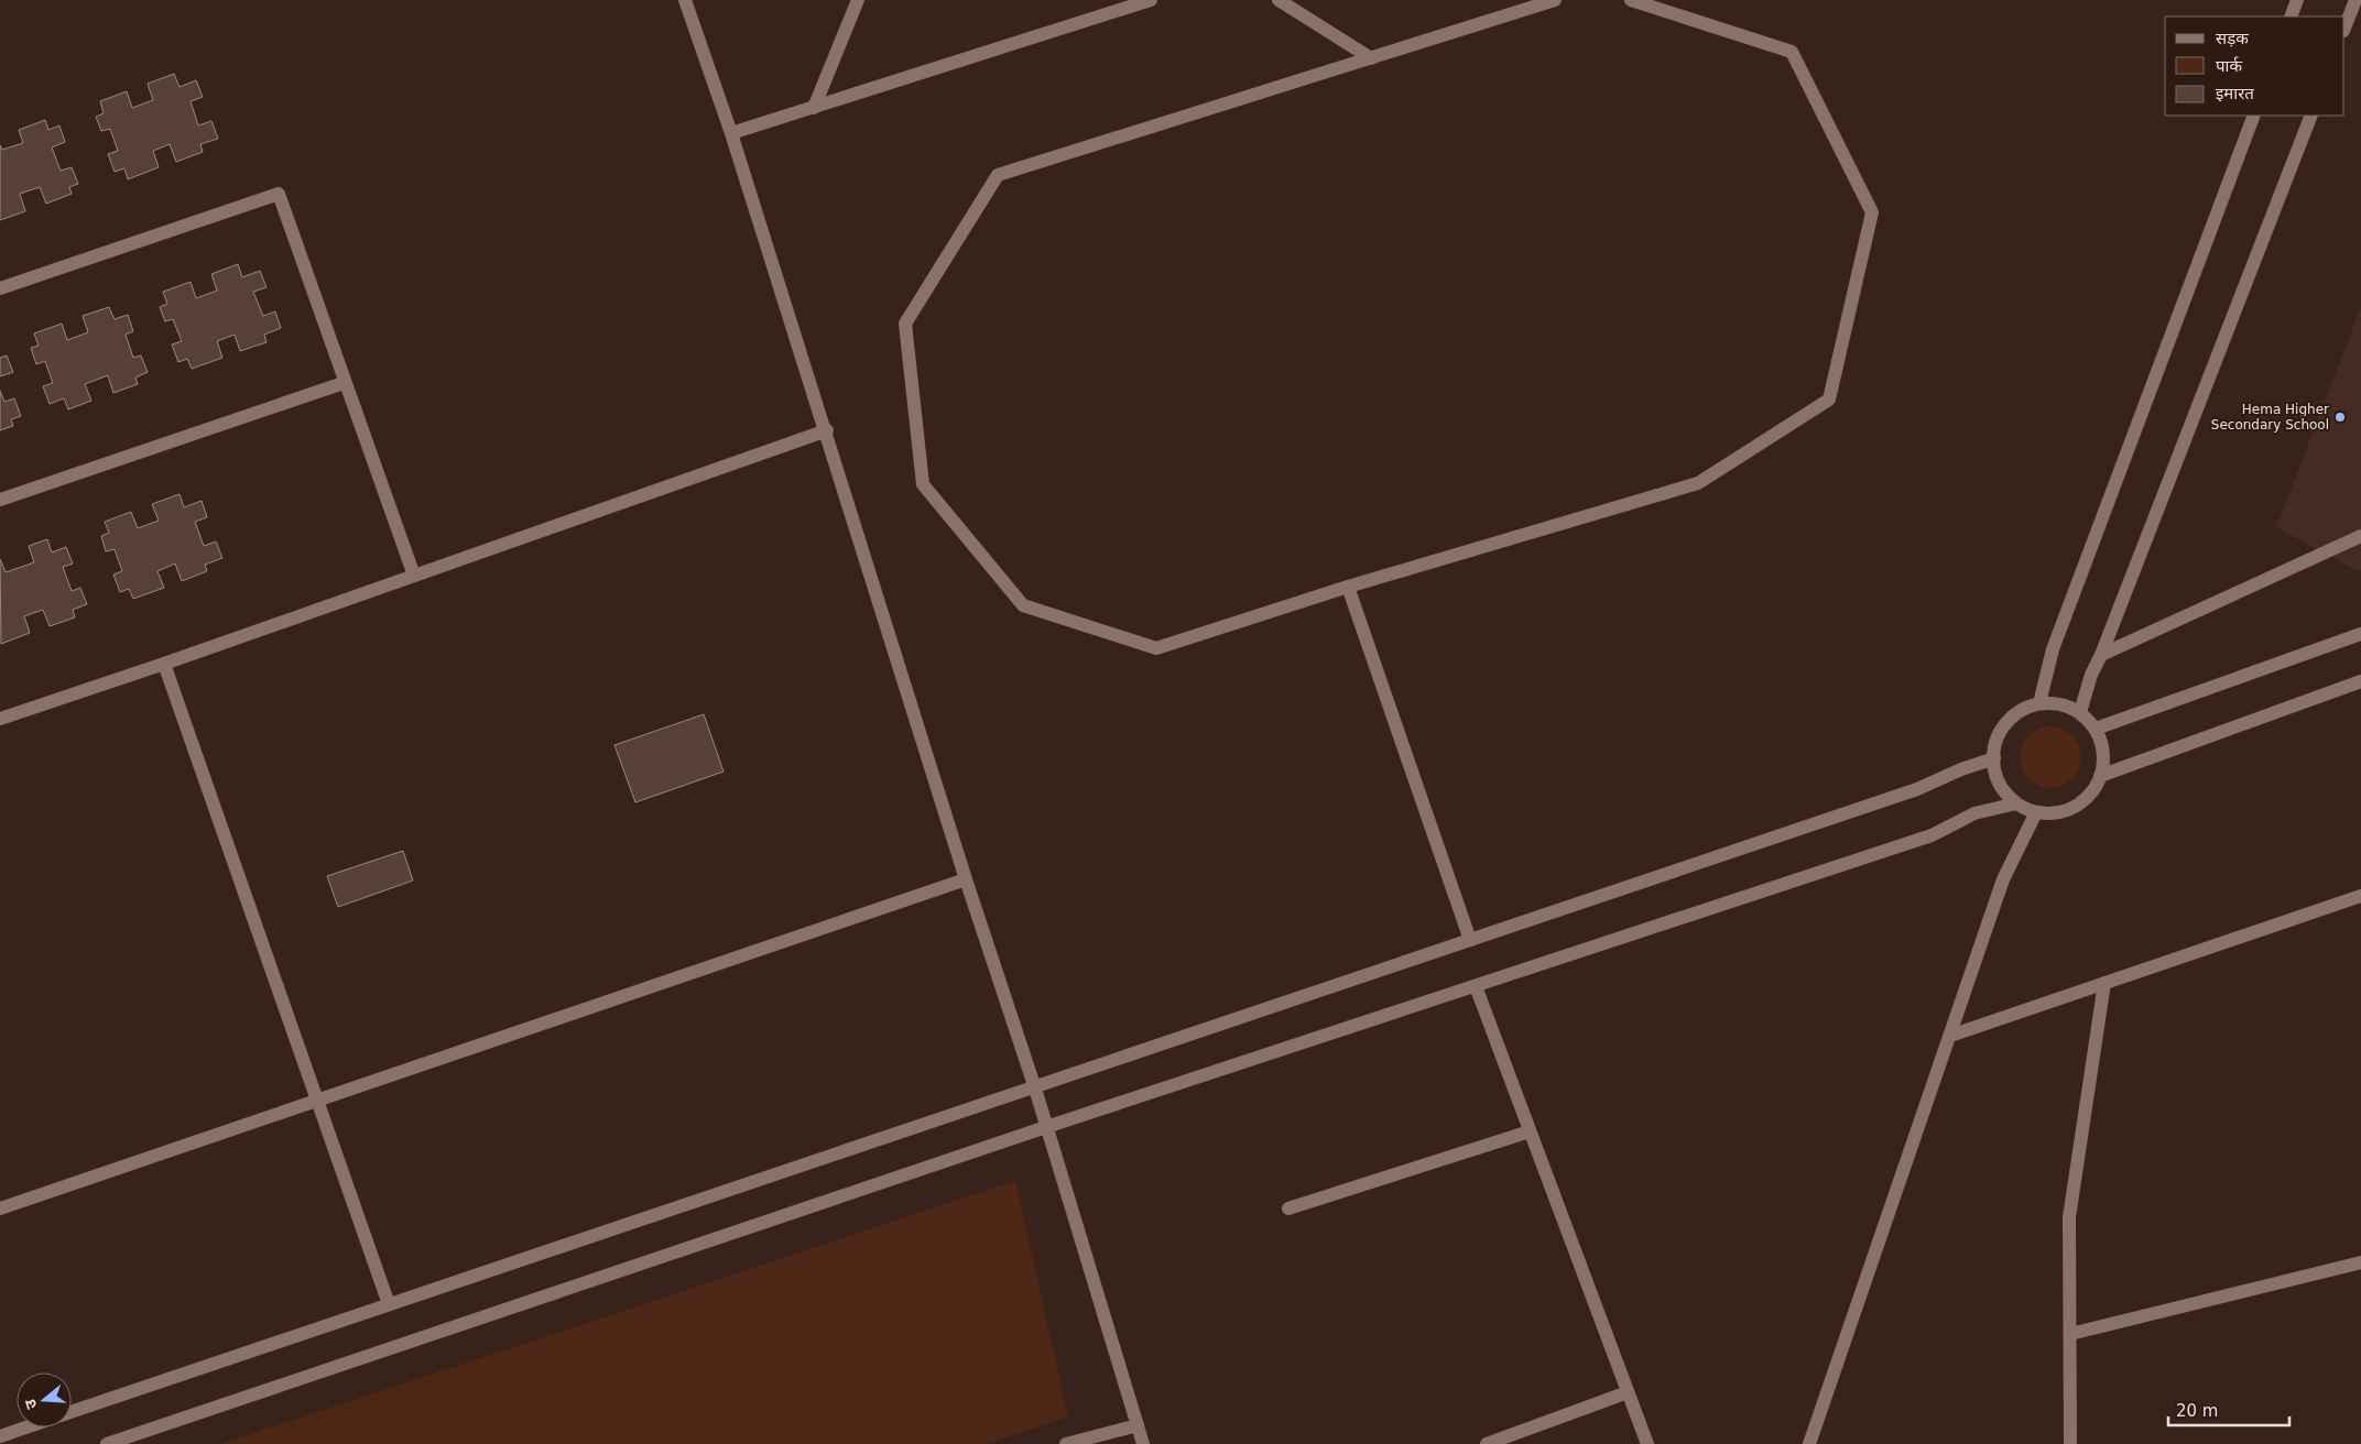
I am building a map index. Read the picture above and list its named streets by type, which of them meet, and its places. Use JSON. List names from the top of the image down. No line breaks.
{"places":["Hema Higher Secondary School"],"legend":["सड़क","पार्क","इमारत"],"scale_bar":"20 m","north":"left"}
